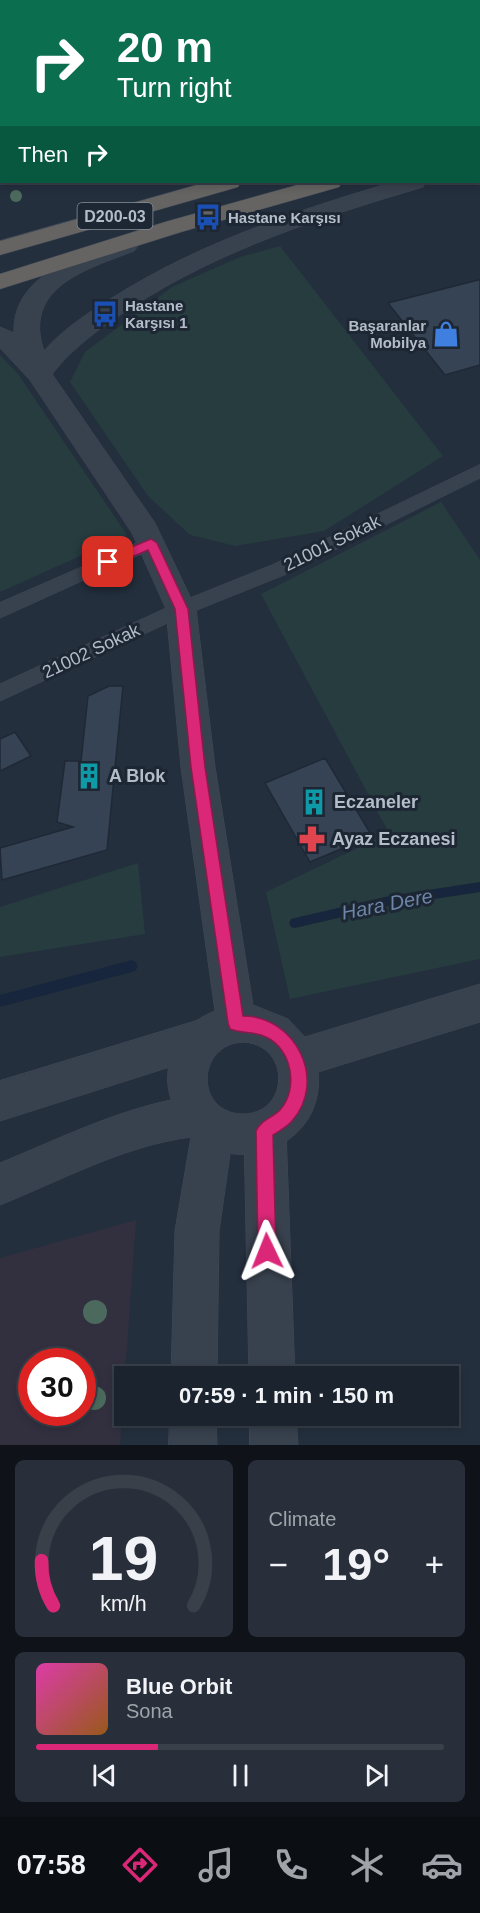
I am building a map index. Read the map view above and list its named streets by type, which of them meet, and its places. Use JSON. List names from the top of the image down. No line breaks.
{"streets":{"highway":["D200-03"],"lane":["21001 Sokak","21002 Sokak"]},"crossings":[["21001 Sokak","21002 Sokak"]],"water":["Hara Dere"],"places":{"bus stop":["Hastane Karşısı","Hastane Karşısı 1"],"shop":["Başaranlar Mobilya"],"building":["A Blok","Eczaneler"],"pharmacy":["Ayaz Eczanesi"]},"page":{"turn":["20 m","Turn right"],"then":"Then","limit":"30","trip":"07:59 · 1 min · 150 m","tile":"Climate","heat":["−","19°","+"],"song":["Blue Orbit","Sona"],"tabs":"07:58","gauge":["19","km/h"]}}
